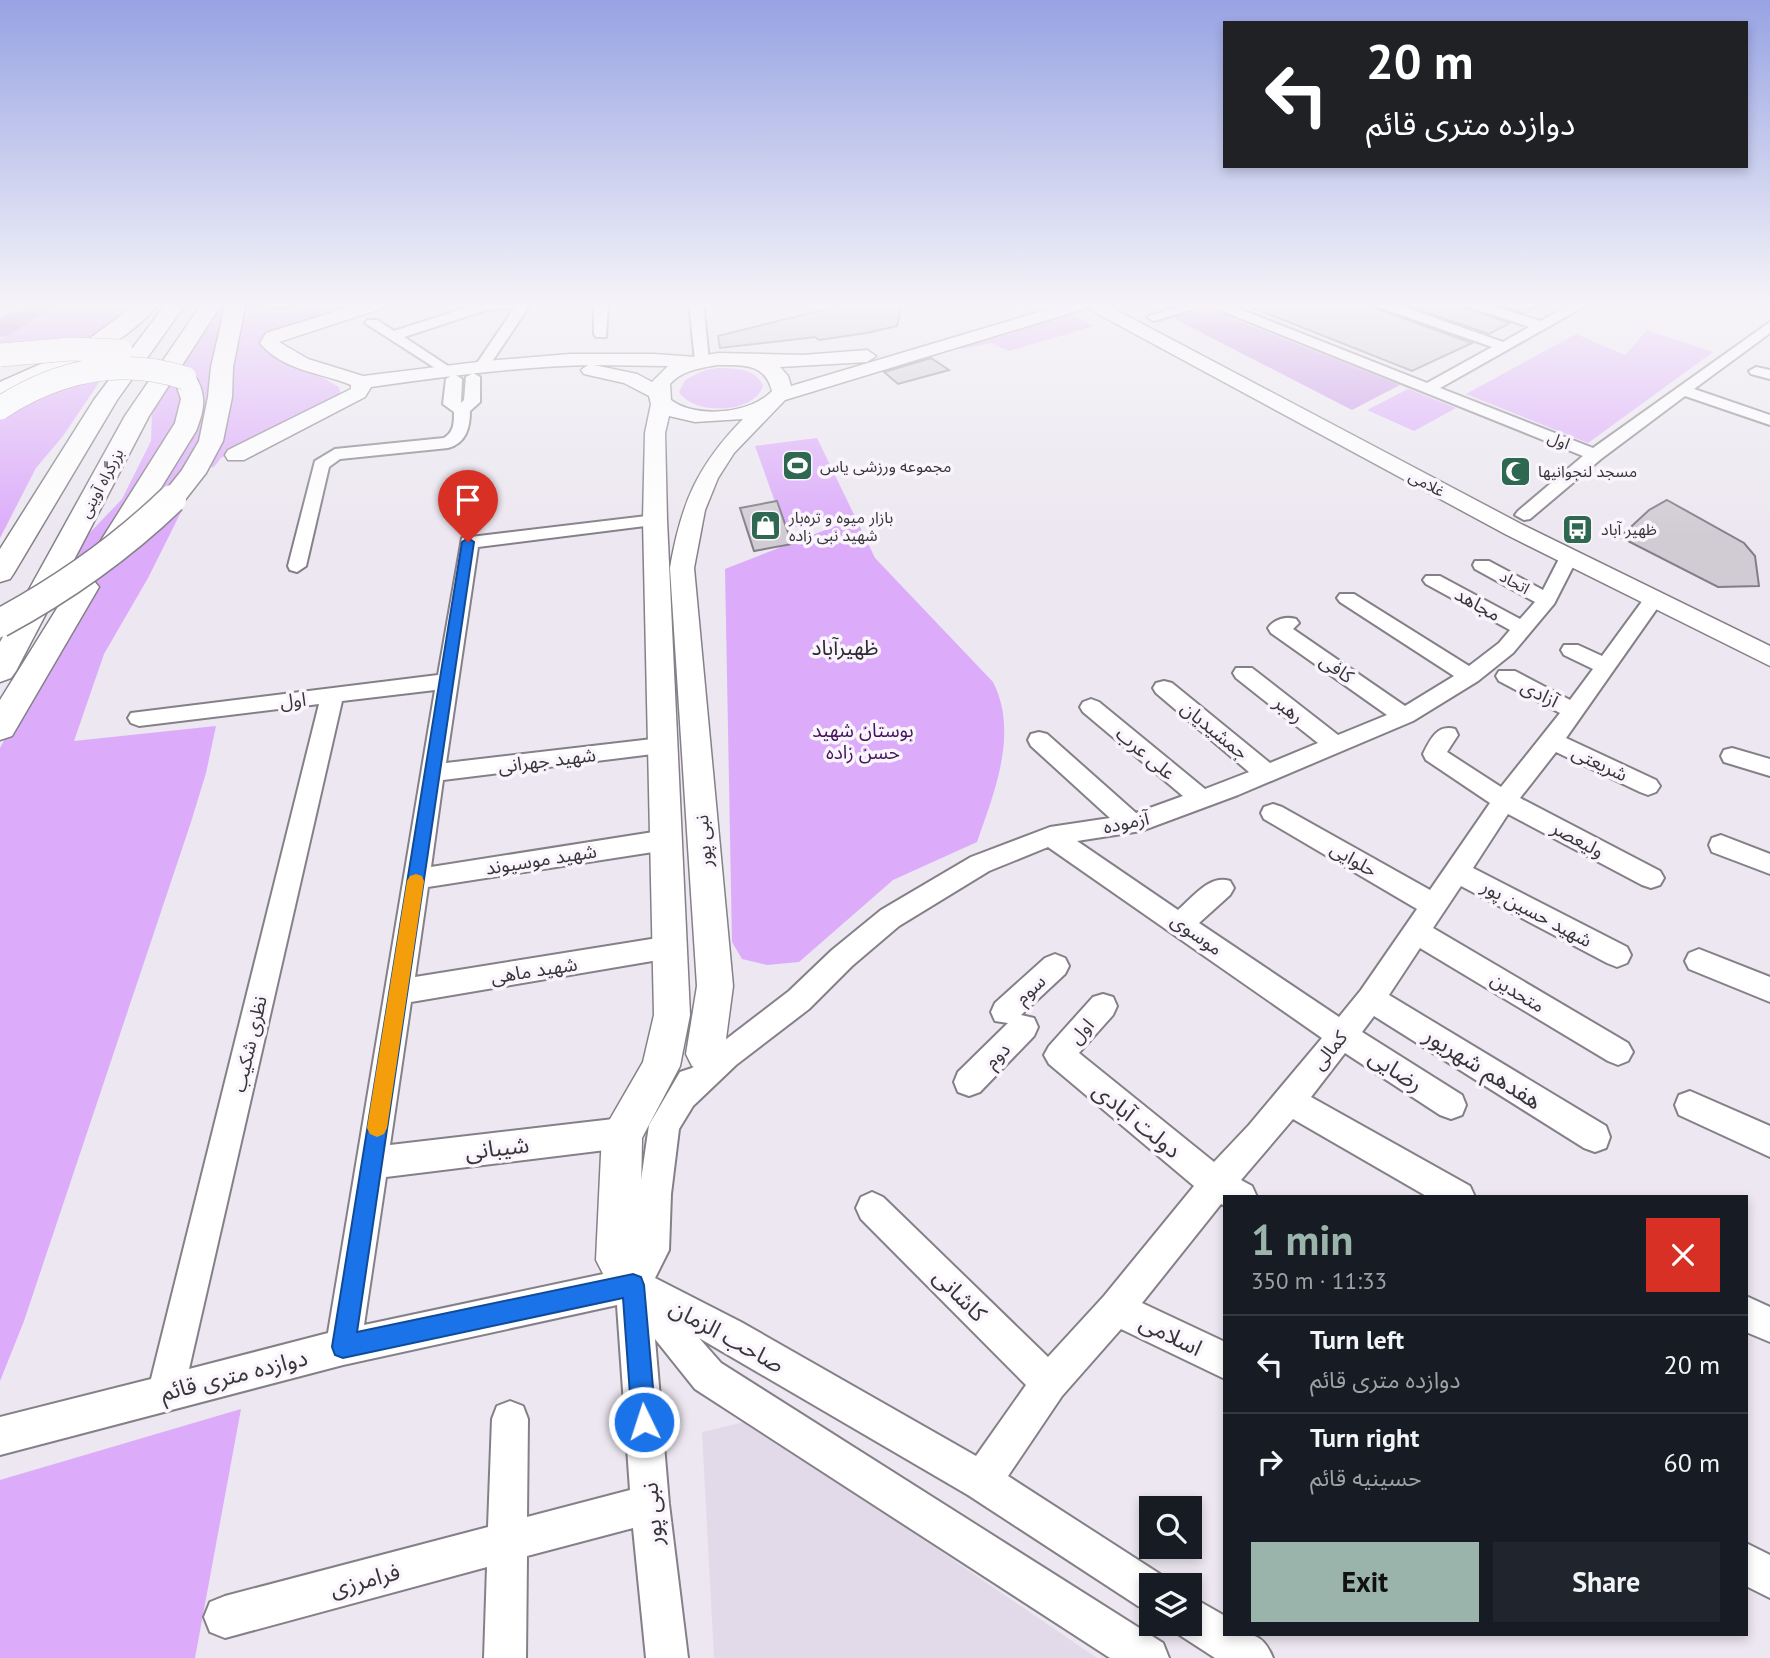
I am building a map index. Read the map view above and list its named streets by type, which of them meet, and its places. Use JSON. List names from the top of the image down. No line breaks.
{"streets":{"highway":["بزرگراه آوینی"],"main road":["غلامی","نبی پور"],"street":["اول","اتحاد","مجاهد","کافی","آزادی","رهبر","جمشیدیان","علی عرب","شهید جهرانی","شریعتی","آزموده","ولیعصر","شهید موسیوند","حلوایی","شهید حسین پور","موسوی","شهید ماهی","سوم","متحدین","نظری شکیب","کمالی","دوم","هفدهم شهریور","رضایی","دولت آبادی","شیبانی","کاشانی","اسلامی","صاحب الزمان","دوازده متری قائم","فرامرزی"]},"crossings":[["اول","نظری شکیب"],["اول","دولت آبادی"],["غلامی","آزموده"],["غلامی","کمالی"],["اتحاد","آزموده"],["مجاهد","آزموده"],["کافی","آزموده"],["آزادی","کمالی"],["رهبر","آزموده"],["جمشیدیان","آزموده"],["علی عرب","آزموده"],["شهید جهرانی","نبی پور"],["شریعتی","کمالی"],["آزموده","نبی پور"],["آزموده","موسوی"],["ولیعصر","کمالی"],["نبی پور","شهید موسیوند"],["نبی پور","شهید ماهی"],["نبی پور","شیبانی"],["نبی پور","صاحب الزمان"],["نبی پور","دوازده متری قائم"],["نبی پور","فرامرزی"],["حلوایی","کمالی"],["شهید حسین پور","کمالی"],["موسوی","کمالی"],["موسوی","رضایی"],["سوم","دوم"],["متحدین","کمالی"],["نظری شکیب","دوازده متری قائم"],["کمالی","هفدهم شهریور"],["کمالی","رضایی"],["کمالی","دولت آبادی"],["کمالی","کاشانی"],["کمالی","اسلامی"],["کمالی","صاحب الزمان"],["صاحب الزمان","دوازده متری قائم"]],"districts":["ظهیرآباد"],"parks":["بوستان شهید حسن زاده"],"places":{"sports":["مجموعه ورزشی یاس"],"mosque":["مسجد لنجوانیها"],"shop":["بازار میوه و تره‌بار شهید نبی زاده"],"bus stop":["ظهیر آباد"]},"page":{"turn":["20 m","دوازده متری قائم"],"heading":["1 min","350 m · 11:33"],"list":[{"name":"Turn left","note":"دوازده متری قائم","value":"20 m"},{"name":"Turn right","note":"حسینیه قائم","value":"60 m"}],"buttons":["Exit","Share"]}}
